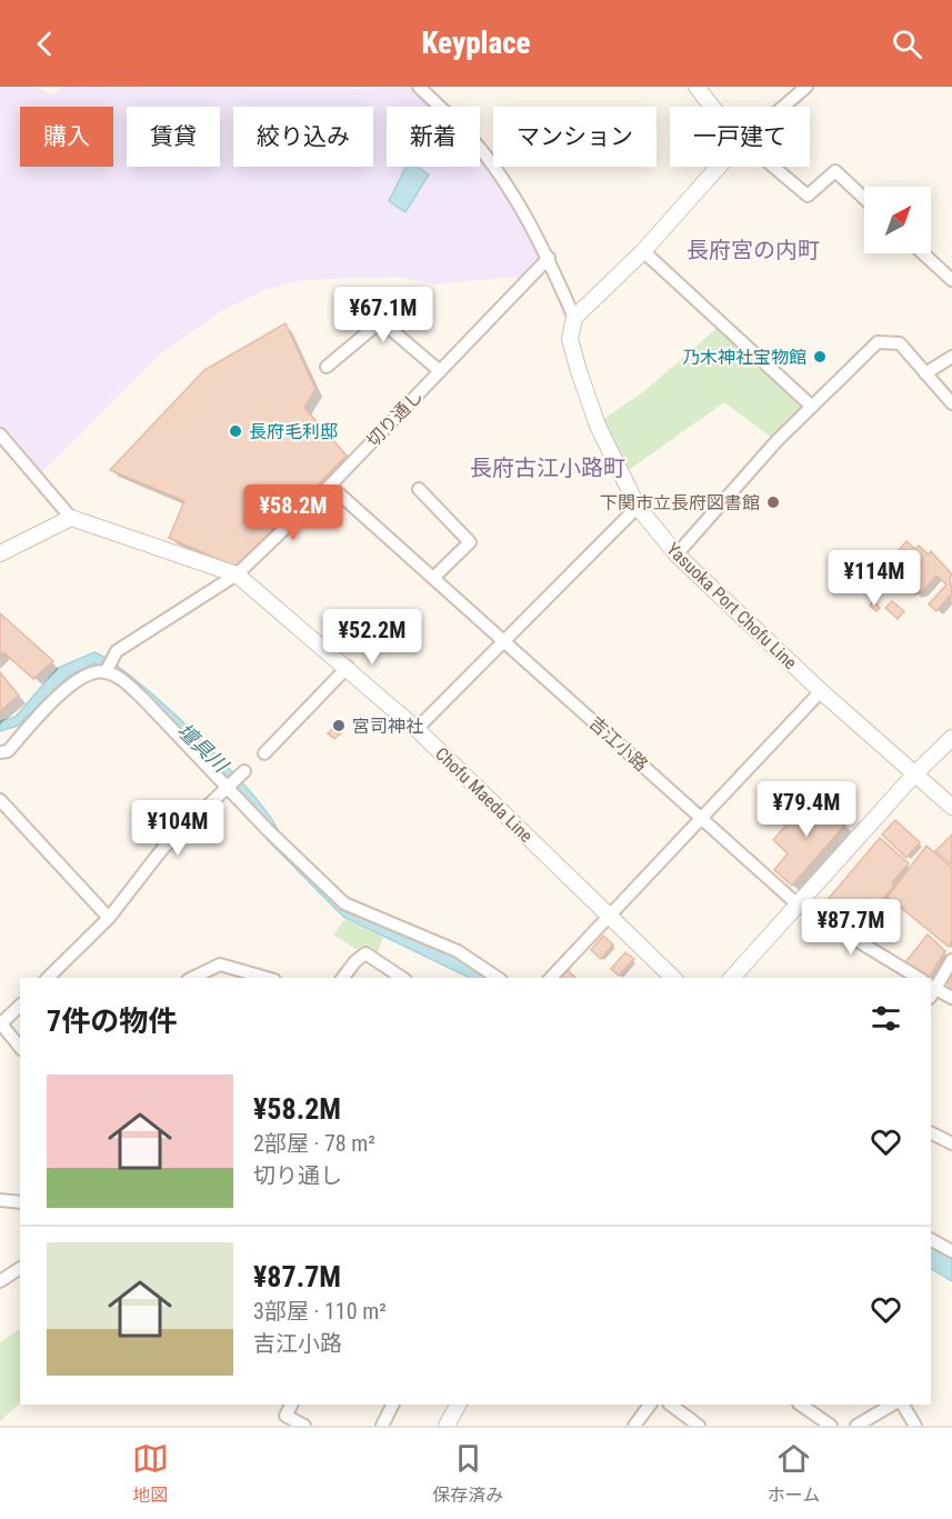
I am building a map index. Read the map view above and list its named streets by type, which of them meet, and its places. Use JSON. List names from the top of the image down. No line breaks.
{"streets":{"main road":["Yasuoka Port Chofu Line","Chofu Maeda Line"],"street":["切り通し","吉江小路"]},"crossings":[["切り通し","吉江小路"],["切り通し","Chofu Maeda Line"]],"districts":["長府宮の内町","長府古江小路町"],"water":["壇具川"],"places":["乃木神社宝物館","長府毛利邸","下関市立長府図書館","宮司神社"],"north":"top right","page":{"header":"Keyplace","chip":["購入","賃貸","絞り込み","新着","マンション","一戸建て"],"price":["¥67.1M","¥58.2M","¥114M","¥52.2M","¥79.4M","¥104M","¥87.7M"],"heading":"7件の物件","list":[{"name":"¥58.2M","note":"2部屋 · 78 m² · 切り通し"},{"name":"¥87.7M","note":"3部屋 · 110 m² · 吉江小路"}],"tabs":["地図","保存済み","ホーム"]}}
